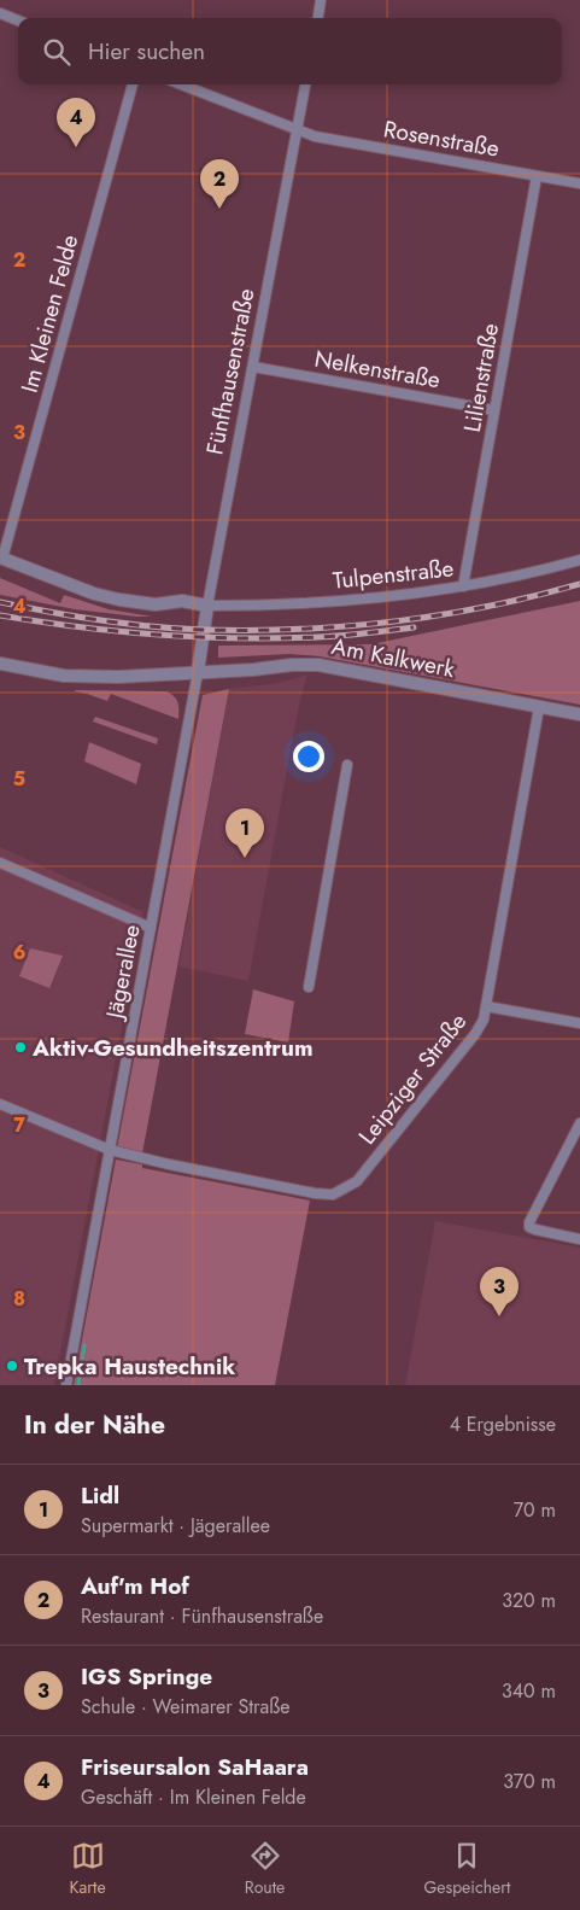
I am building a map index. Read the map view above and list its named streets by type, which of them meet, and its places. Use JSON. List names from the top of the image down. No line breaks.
{"streets":{"street":["Rosenstraße","Im Kleinen Felde","Nelkenstraße","Fünfhausenstraße","Lilienstraße","Tulpenstraße","Am Kalkwerk","Jägerallee","Leipziger Straße"]},"crossings":[["Rosenstraße","Fünfhausenstraße"],["Rosenstraße","Lilienstraße"],["Nelkenstraße","Fünfhausenstraße"],["Nelkenstraße","Lilienstraße"],["Fünfhausenstraße","Tulpenstraße"],["Fünfhausenstraße","Am Kalkwerk"],["Fünfhausenstraße","Jägerallee"],["Lilienstraße","Tulpenstraße"],["Am Kalkwerk","Jägerallee"],["Am Kalkwerk","Leipziger Straße"],["Jägerallee","Leipziger Straße"]],"places":["Aktiv-Gesundheitszentrum","Trepka Haustechnik"],"page":{"search":"Hier suchen","pins":["4","2","1","3"],"heading":["In der Nähe","4 Ergebnisse"],"list":[{"mark":"1","name":"Lidl","note":"Supermarkt · Jägerallee","value":"70 m"},{"mark":"2","name":"Auf'm Hof","note":"Restaurant · Fünfhausenstraße","value":"320 m"},{"mark":"3","name":"IGS Springe","note":"Schule · Weimarer Straße","value":"340 m"},{"mark":"4","name":"Friseursalon SaHaara","note":"Geschäft · Im Kleinen Felde","value":"370 m"}],"nav":["Karte","Route","Gespeichert"]},"grid":{"rows":["2","3","4","5","6","7","8"]}}
